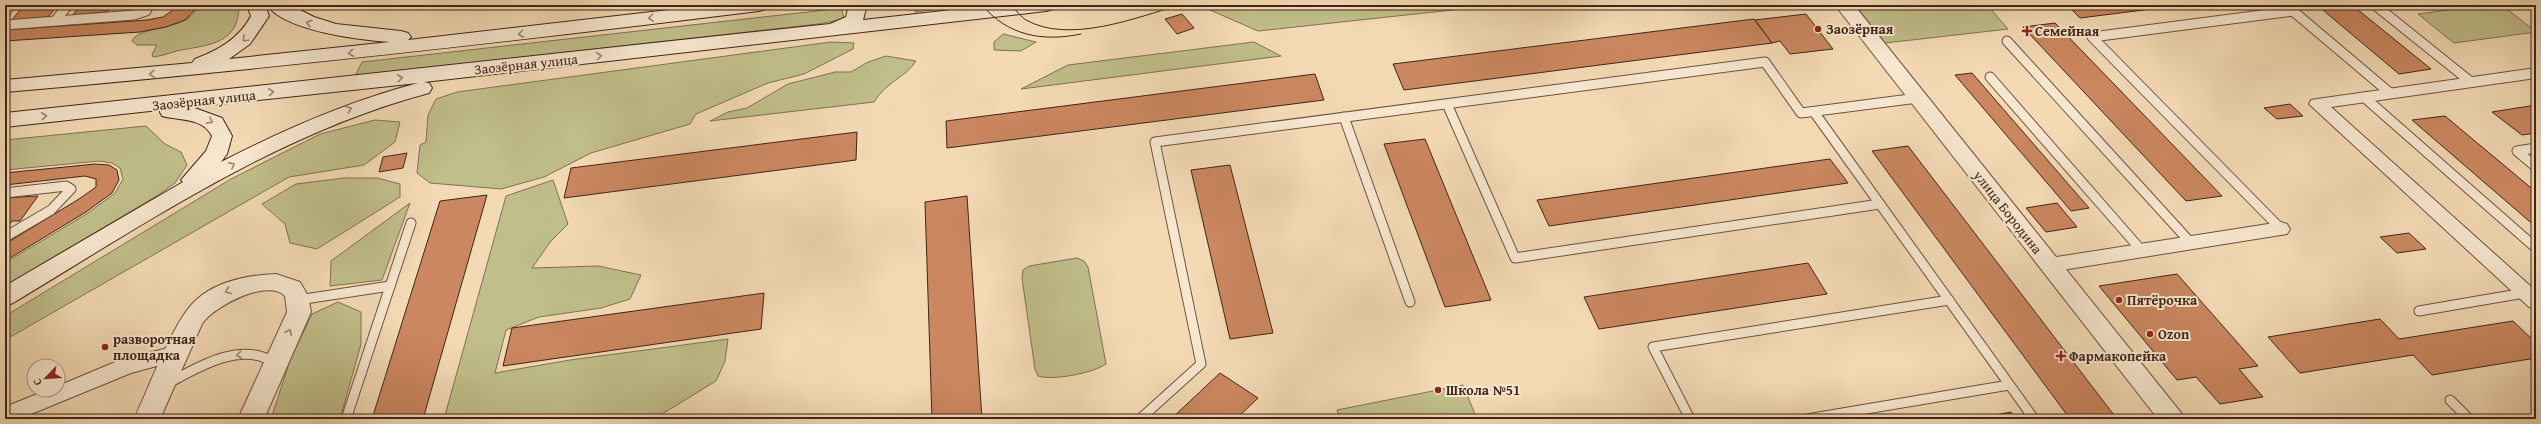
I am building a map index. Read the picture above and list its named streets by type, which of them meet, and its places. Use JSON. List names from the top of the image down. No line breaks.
{"streets":{"main road":["Заозёрная улица","улица Бородина"]},"places":{"other":["Заозёрная","Пятёрочка","Ozon","разворотная площадка","Школа №51"],"health":["Семейная","Фармакопейка"]},"north":"bottom left"}
